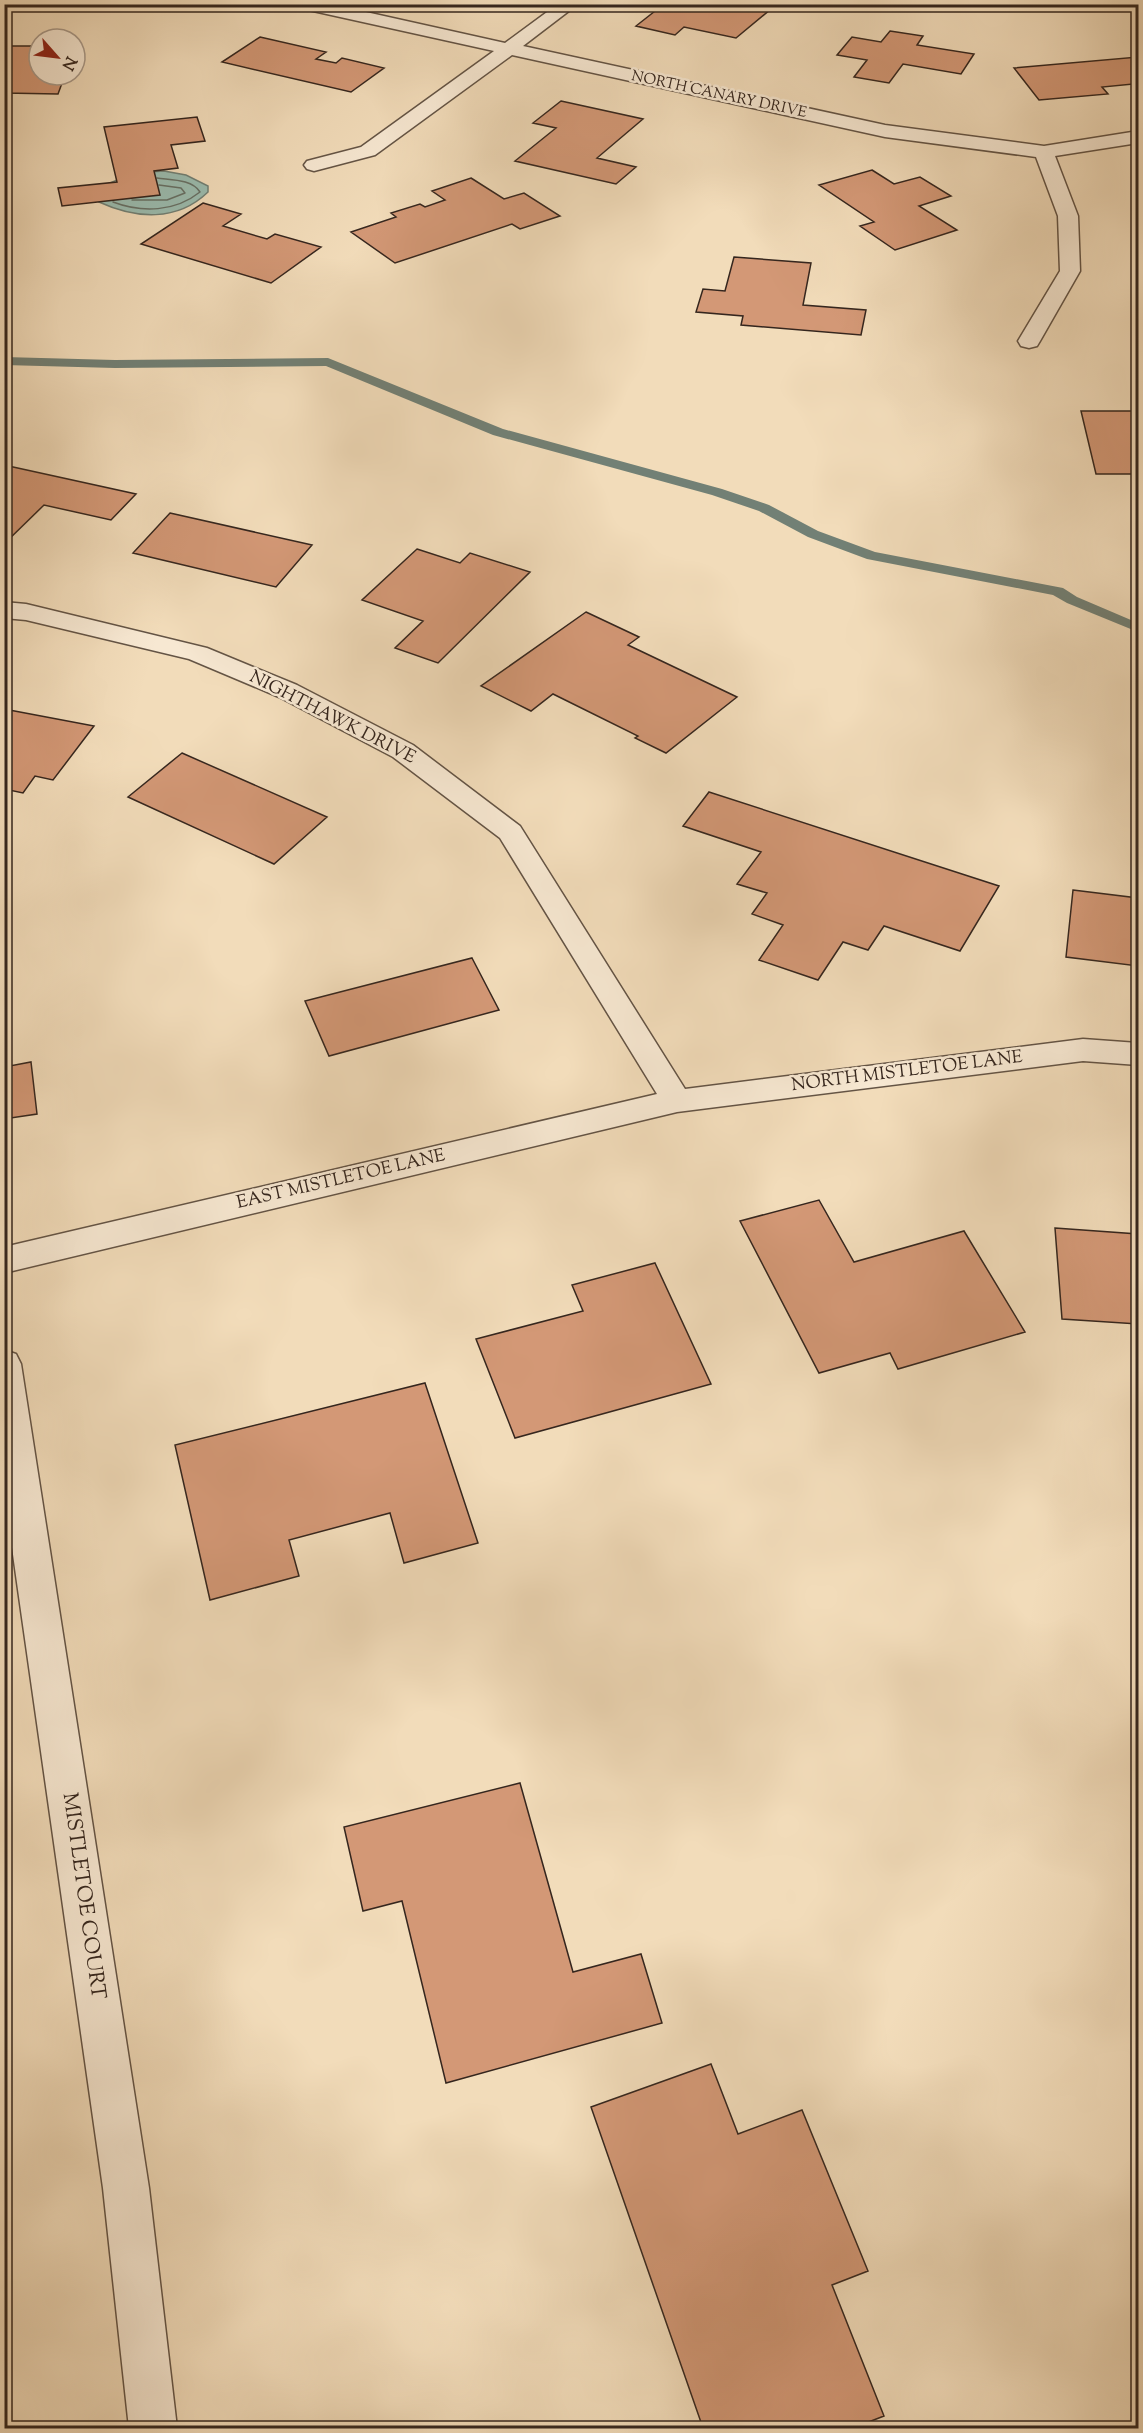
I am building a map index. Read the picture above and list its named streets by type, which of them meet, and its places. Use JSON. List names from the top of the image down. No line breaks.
{"streets":{"street":["NORTH CANARY DRIVE","NIGHTHAWK DRIVE","NORTH MISTLETOE LANE","EAST MISTLETOE LANE","MISTLETOE COURT"]},"crossings":[["NIGHTHAWK DRIVE","NORTH MISTLETOE LANE"],["NIGHTHAWK DRIVE","EAST MISTLETOE LANE"],["NORTH MISTLETOE LANE","EAST MISTLETOE LANE"]],"north":"bottom right"}
